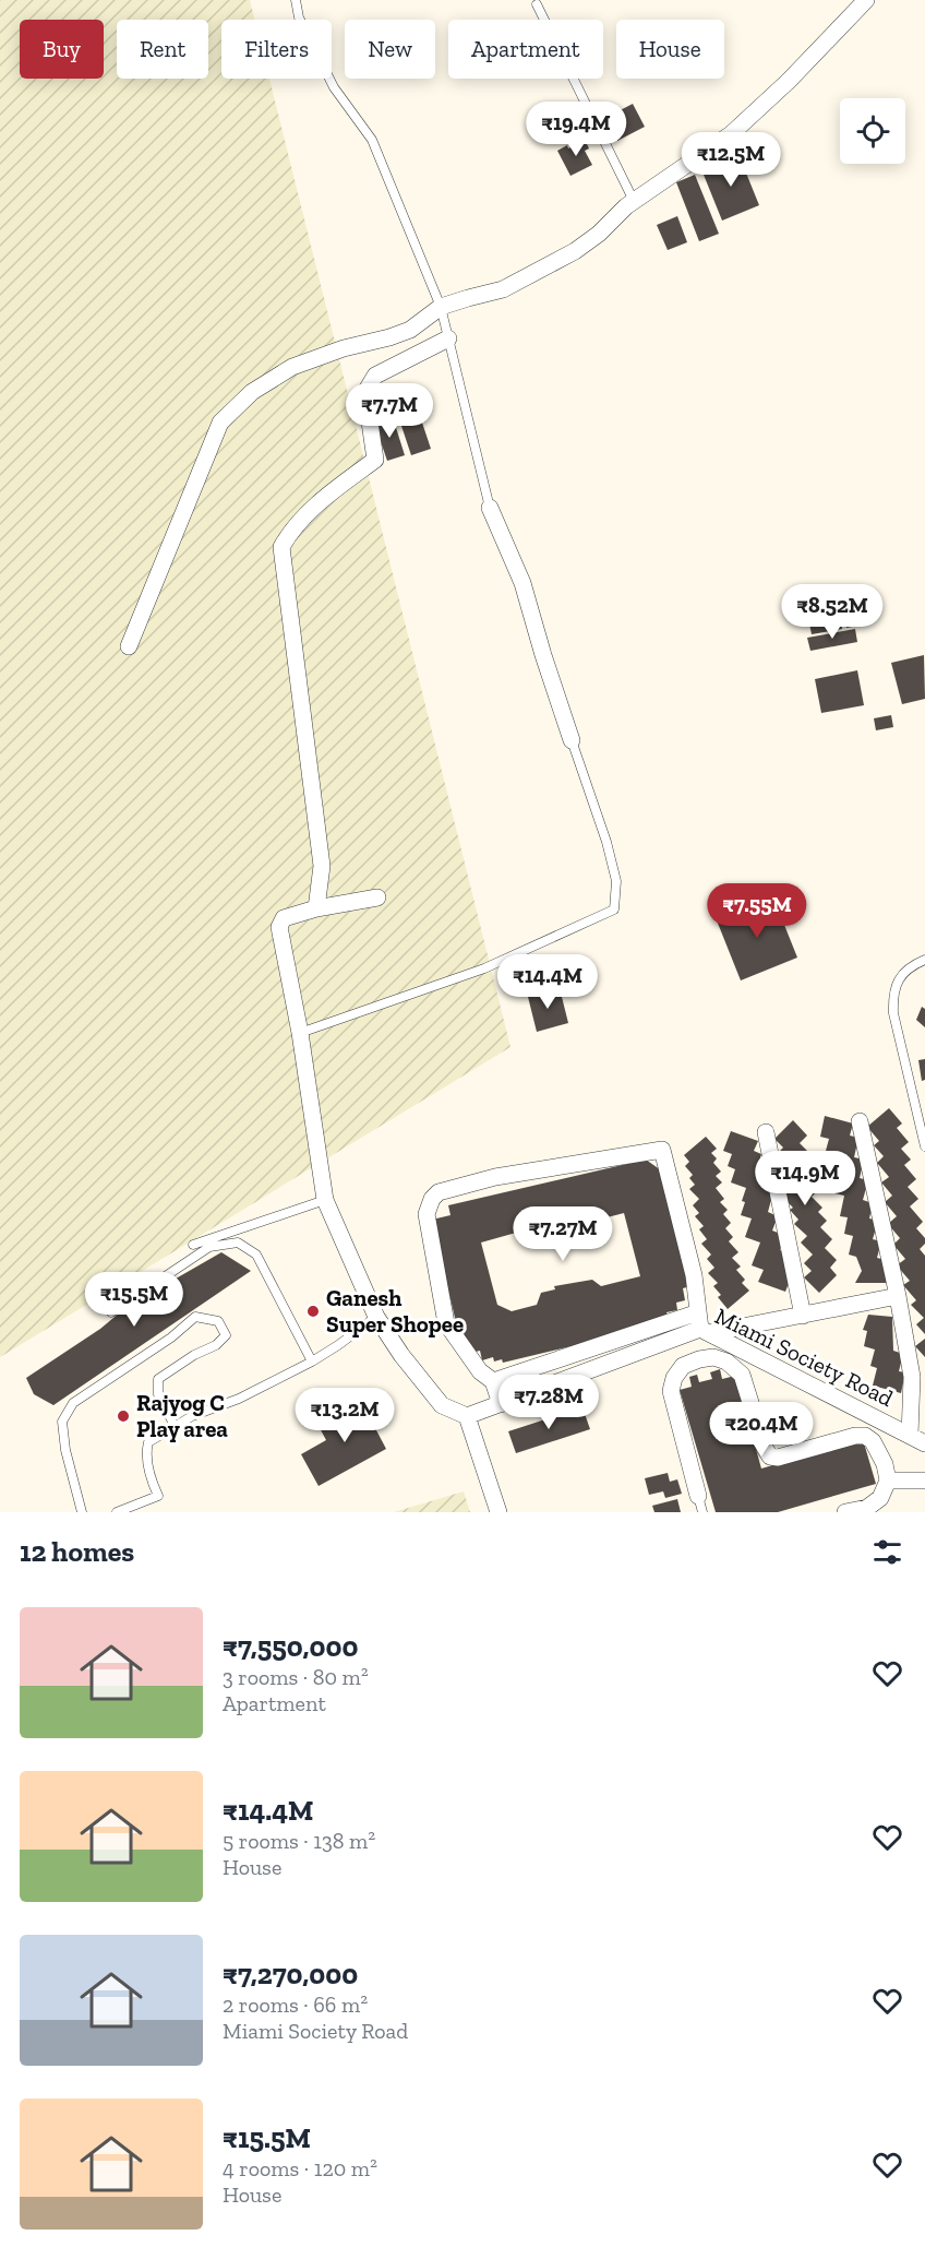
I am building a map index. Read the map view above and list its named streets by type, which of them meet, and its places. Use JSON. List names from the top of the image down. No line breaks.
{"streets":{"street":["Miami Society Road"]},"places":["Ganesh Super Shopee","Rajyog C Play area"],"page":{"chip":["Buy","Rent","Filters","New","Apartment","House"],"price":["₹19.4M","₹12.5M","₹7.7M","₹8.52M","₹7.55M","₹14.4M","₹14.9M","₹7.27M","₹15.5M","₹7.28M","₹13.2M","₹20.4M"],"heading":"12 homes","list":[{"name":"₹7,550,000","note":"3 rooms · 80 m² · Apartment"},{"name":"₹14.4M","note":"5 rooms · 138 m² · House"},{"name":"₹7,270,000","note":"2 rooms · 66 m² · Miami Society Road"},{"name":"₹15.5M","note":"4 rooms · 120 m² · House"}]}}
